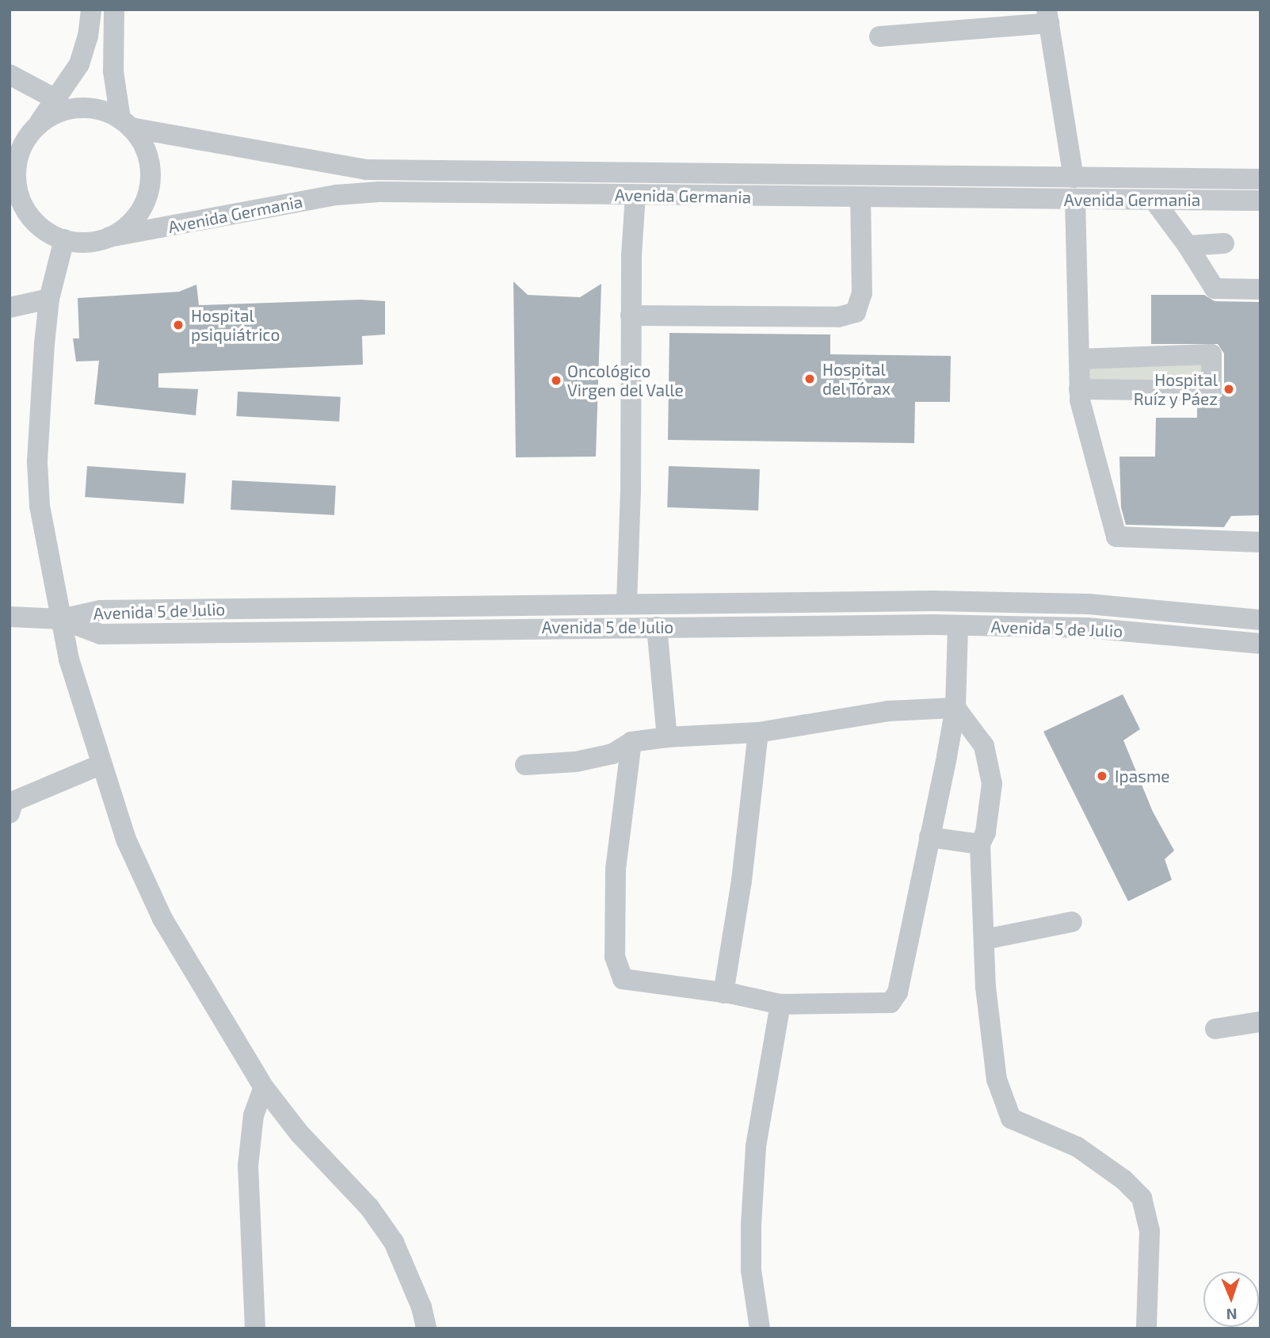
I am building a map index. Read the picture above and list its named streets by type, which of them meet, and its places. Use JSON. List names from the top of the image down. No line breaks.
{"streets":{"street":["Avenida Germania","Avenida 5 de Julio"]},"places":["Hospital psiquiátrico","Hospital del Tórax","Oncológico Virgen del Valle","Hospital Ruíz y Páez","Ipasme"],"north":"bottom"}
